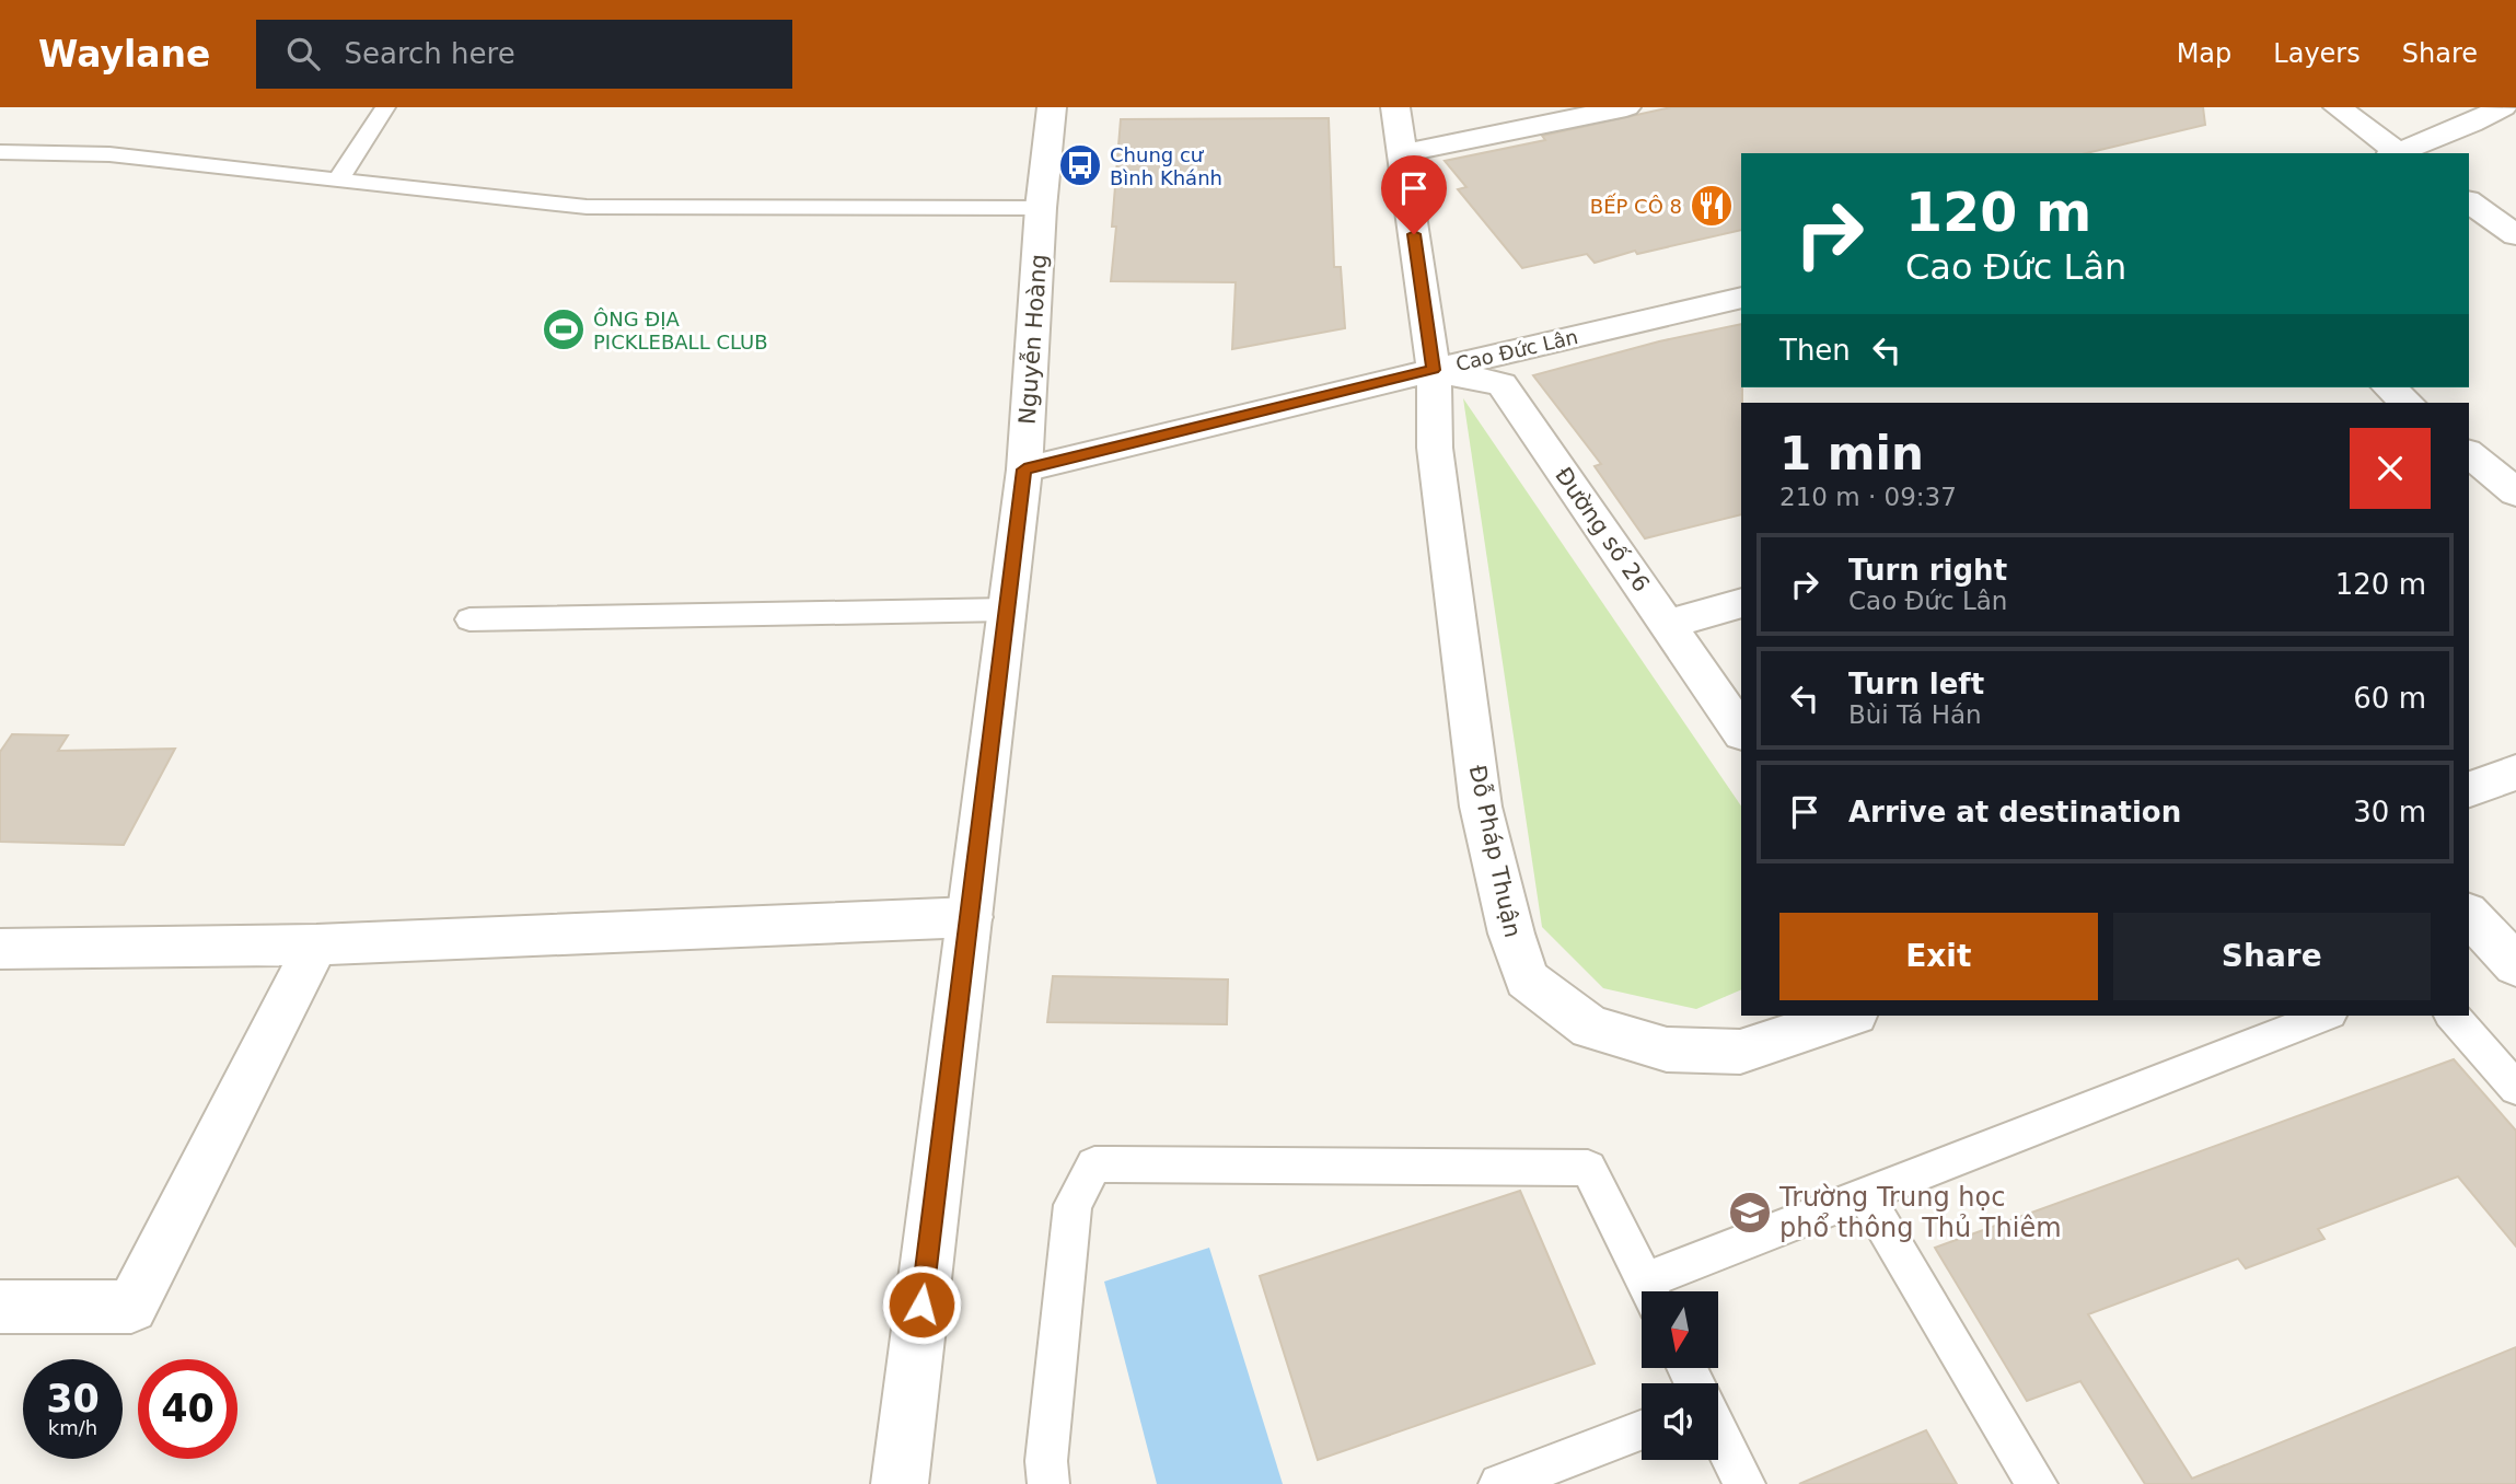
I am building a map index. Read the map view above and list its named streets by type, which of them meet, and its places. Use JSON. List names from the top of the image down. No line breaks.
{"streets":{"street":["Nguyễn Hoàng","Cao Đức Lân","Đường số 26","Đỗ Pháp Thuận"]},"crossings":[["Nguyễn Hoàng","Cao Đức Lân"],["Cao Đức Lân","Đường số 26"],["Cao Đức Lân","Đỗ Pháp Thuận"],["Đường số 26","Đỗ Pháp Thuận"]],"places":{"bus stop":["Chung cư Bình Khánh"],"restaurant":["BẾP CÔ 8"],"sports":["ÔNG ĐỊA PICKLEBALL CLUB"],"school or university":["Trường Trung học phổ thông Thủ Thiêm"]},"north":"bottom","page":{"header":"Waylane","search":"Search here","nav":["Map","Layers","Share"],"turn":["120 m","Cao Đức Lân"],"then":"Then","heading":["1 min","210 m · 09:37"],"list":[{"name":"Turn right","note":"Cao Đức Lân","value":"120 m"},{"name":"Turn left","note":"Bùi Tá Hán","value":"60 m"},{"name":"Arrive at destination","value":"30 m"}],"buttons":["Exit","Share"],"speed":"30 km/h","limit":"40"}}
